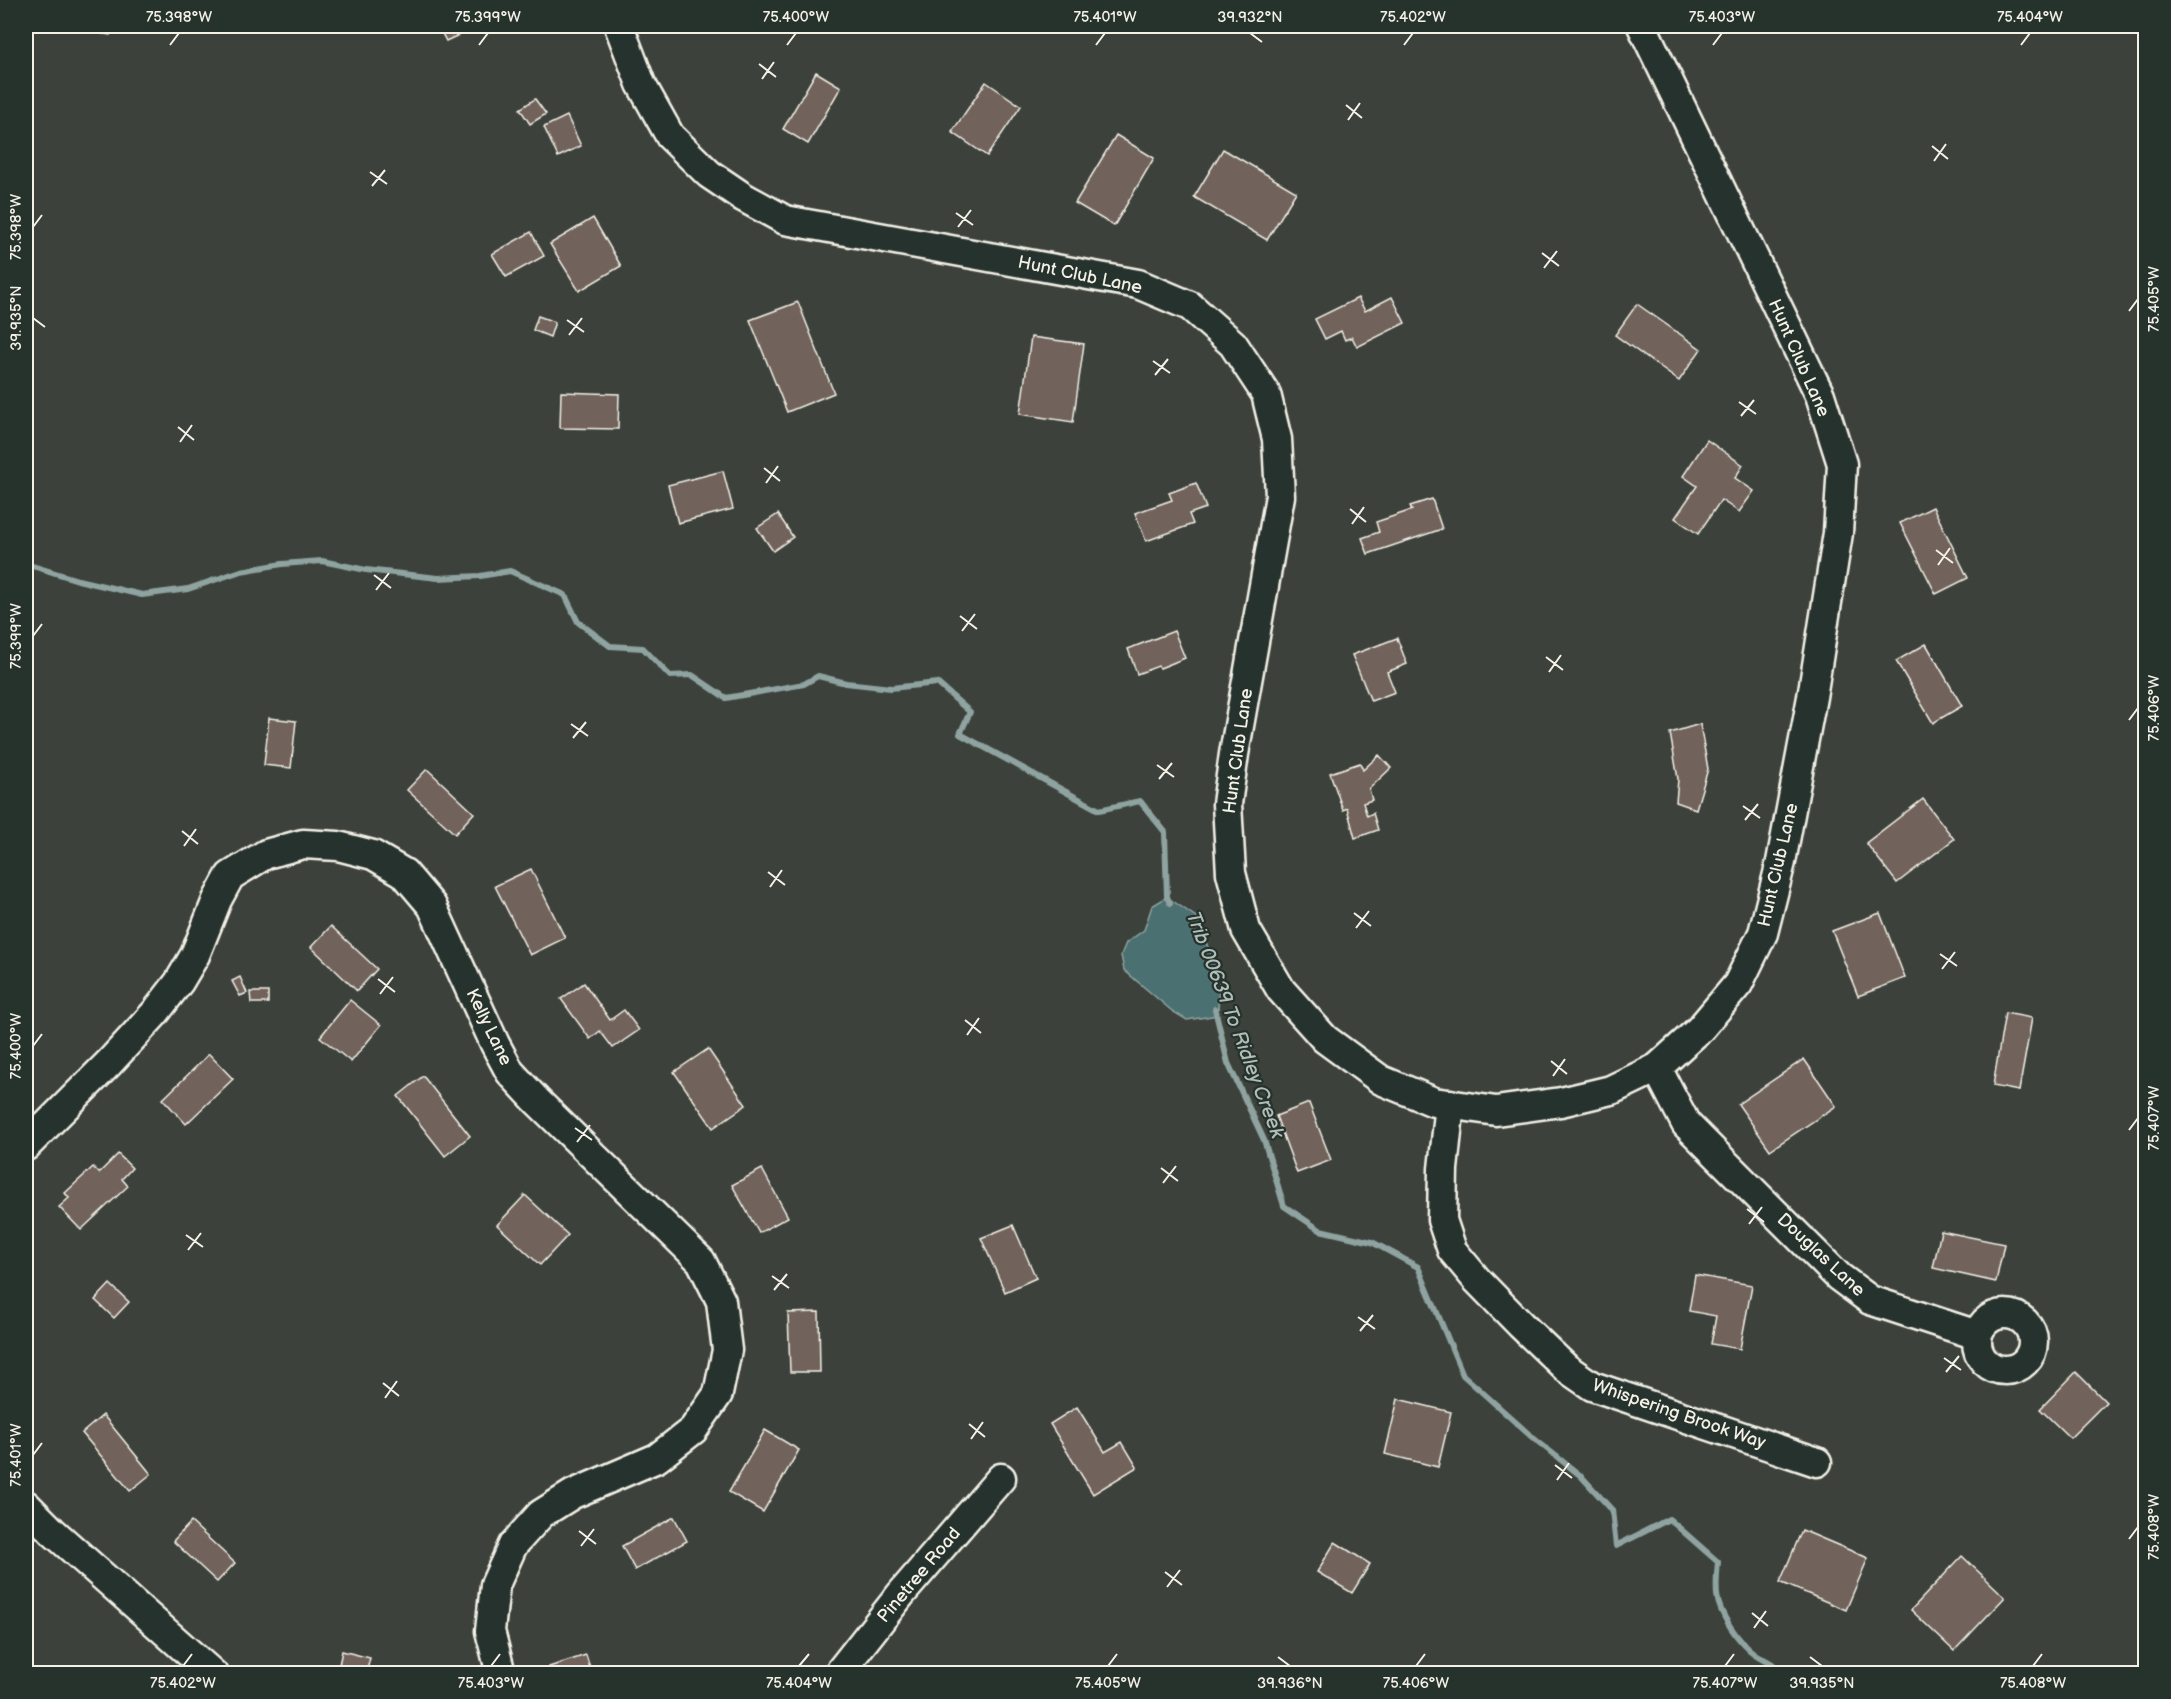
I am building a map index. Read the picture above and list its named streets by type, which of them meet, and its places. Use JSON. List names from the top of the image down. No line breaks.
{"streets":{"street":["Hunt Club Lane","Kelly Lane","Douglas Lane","Whispering Brook Way","Pinetree Road"]},"crossings":[["Hunt Club Lane","Douglas Lane"],["Hunt Club Lane","Whispering Brook Way"]],"water":["Trib 00639 To Ridley Creek"],"coordinates":["75.398°W","75.399°W","75.400°W","75.401°W","39.932°N","75.402°W","75.403°W","75.404°W","75.405°W","39.935°N","75.406°W","75.407°W","75.408°W","39.936°N"]}
